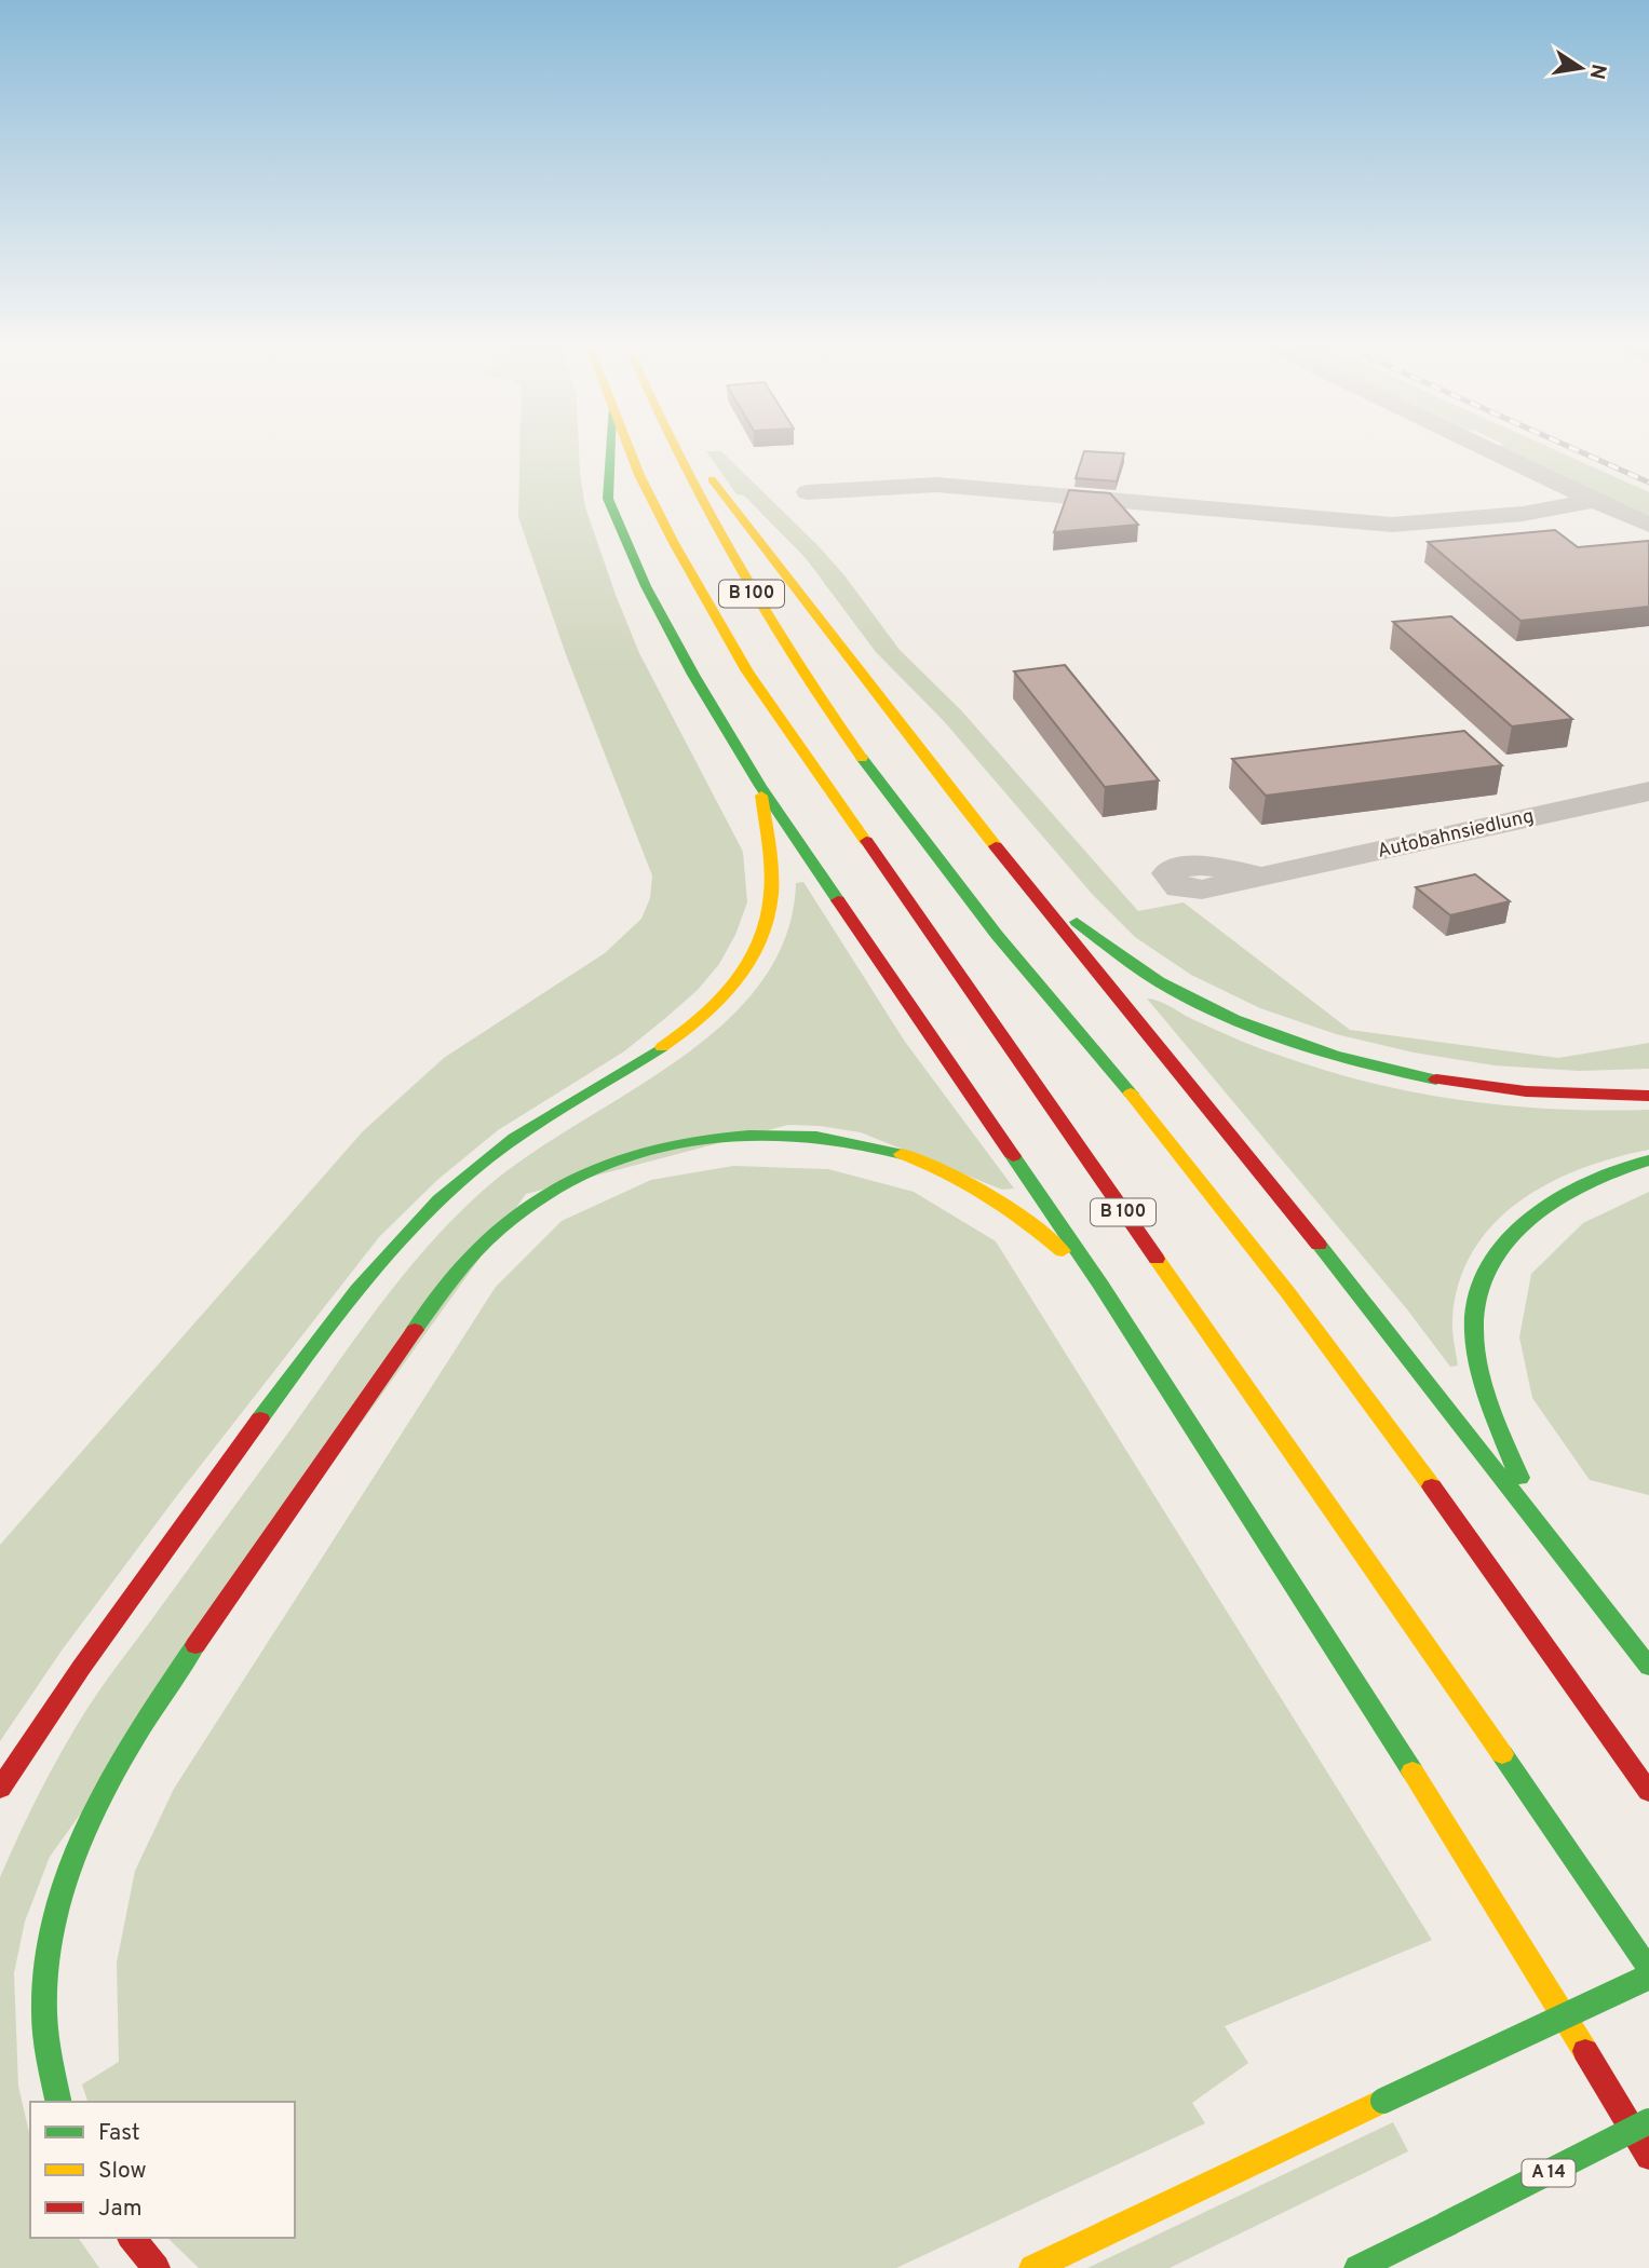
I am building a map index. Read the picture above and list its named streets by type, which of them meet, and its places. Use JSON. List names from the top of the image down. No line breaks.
{"streets":{"highway":["B 100","A 14"],"street":["Autobahnsiedlung"]},"legend":["Fast","Slow","Jam"],"north":"right"}
